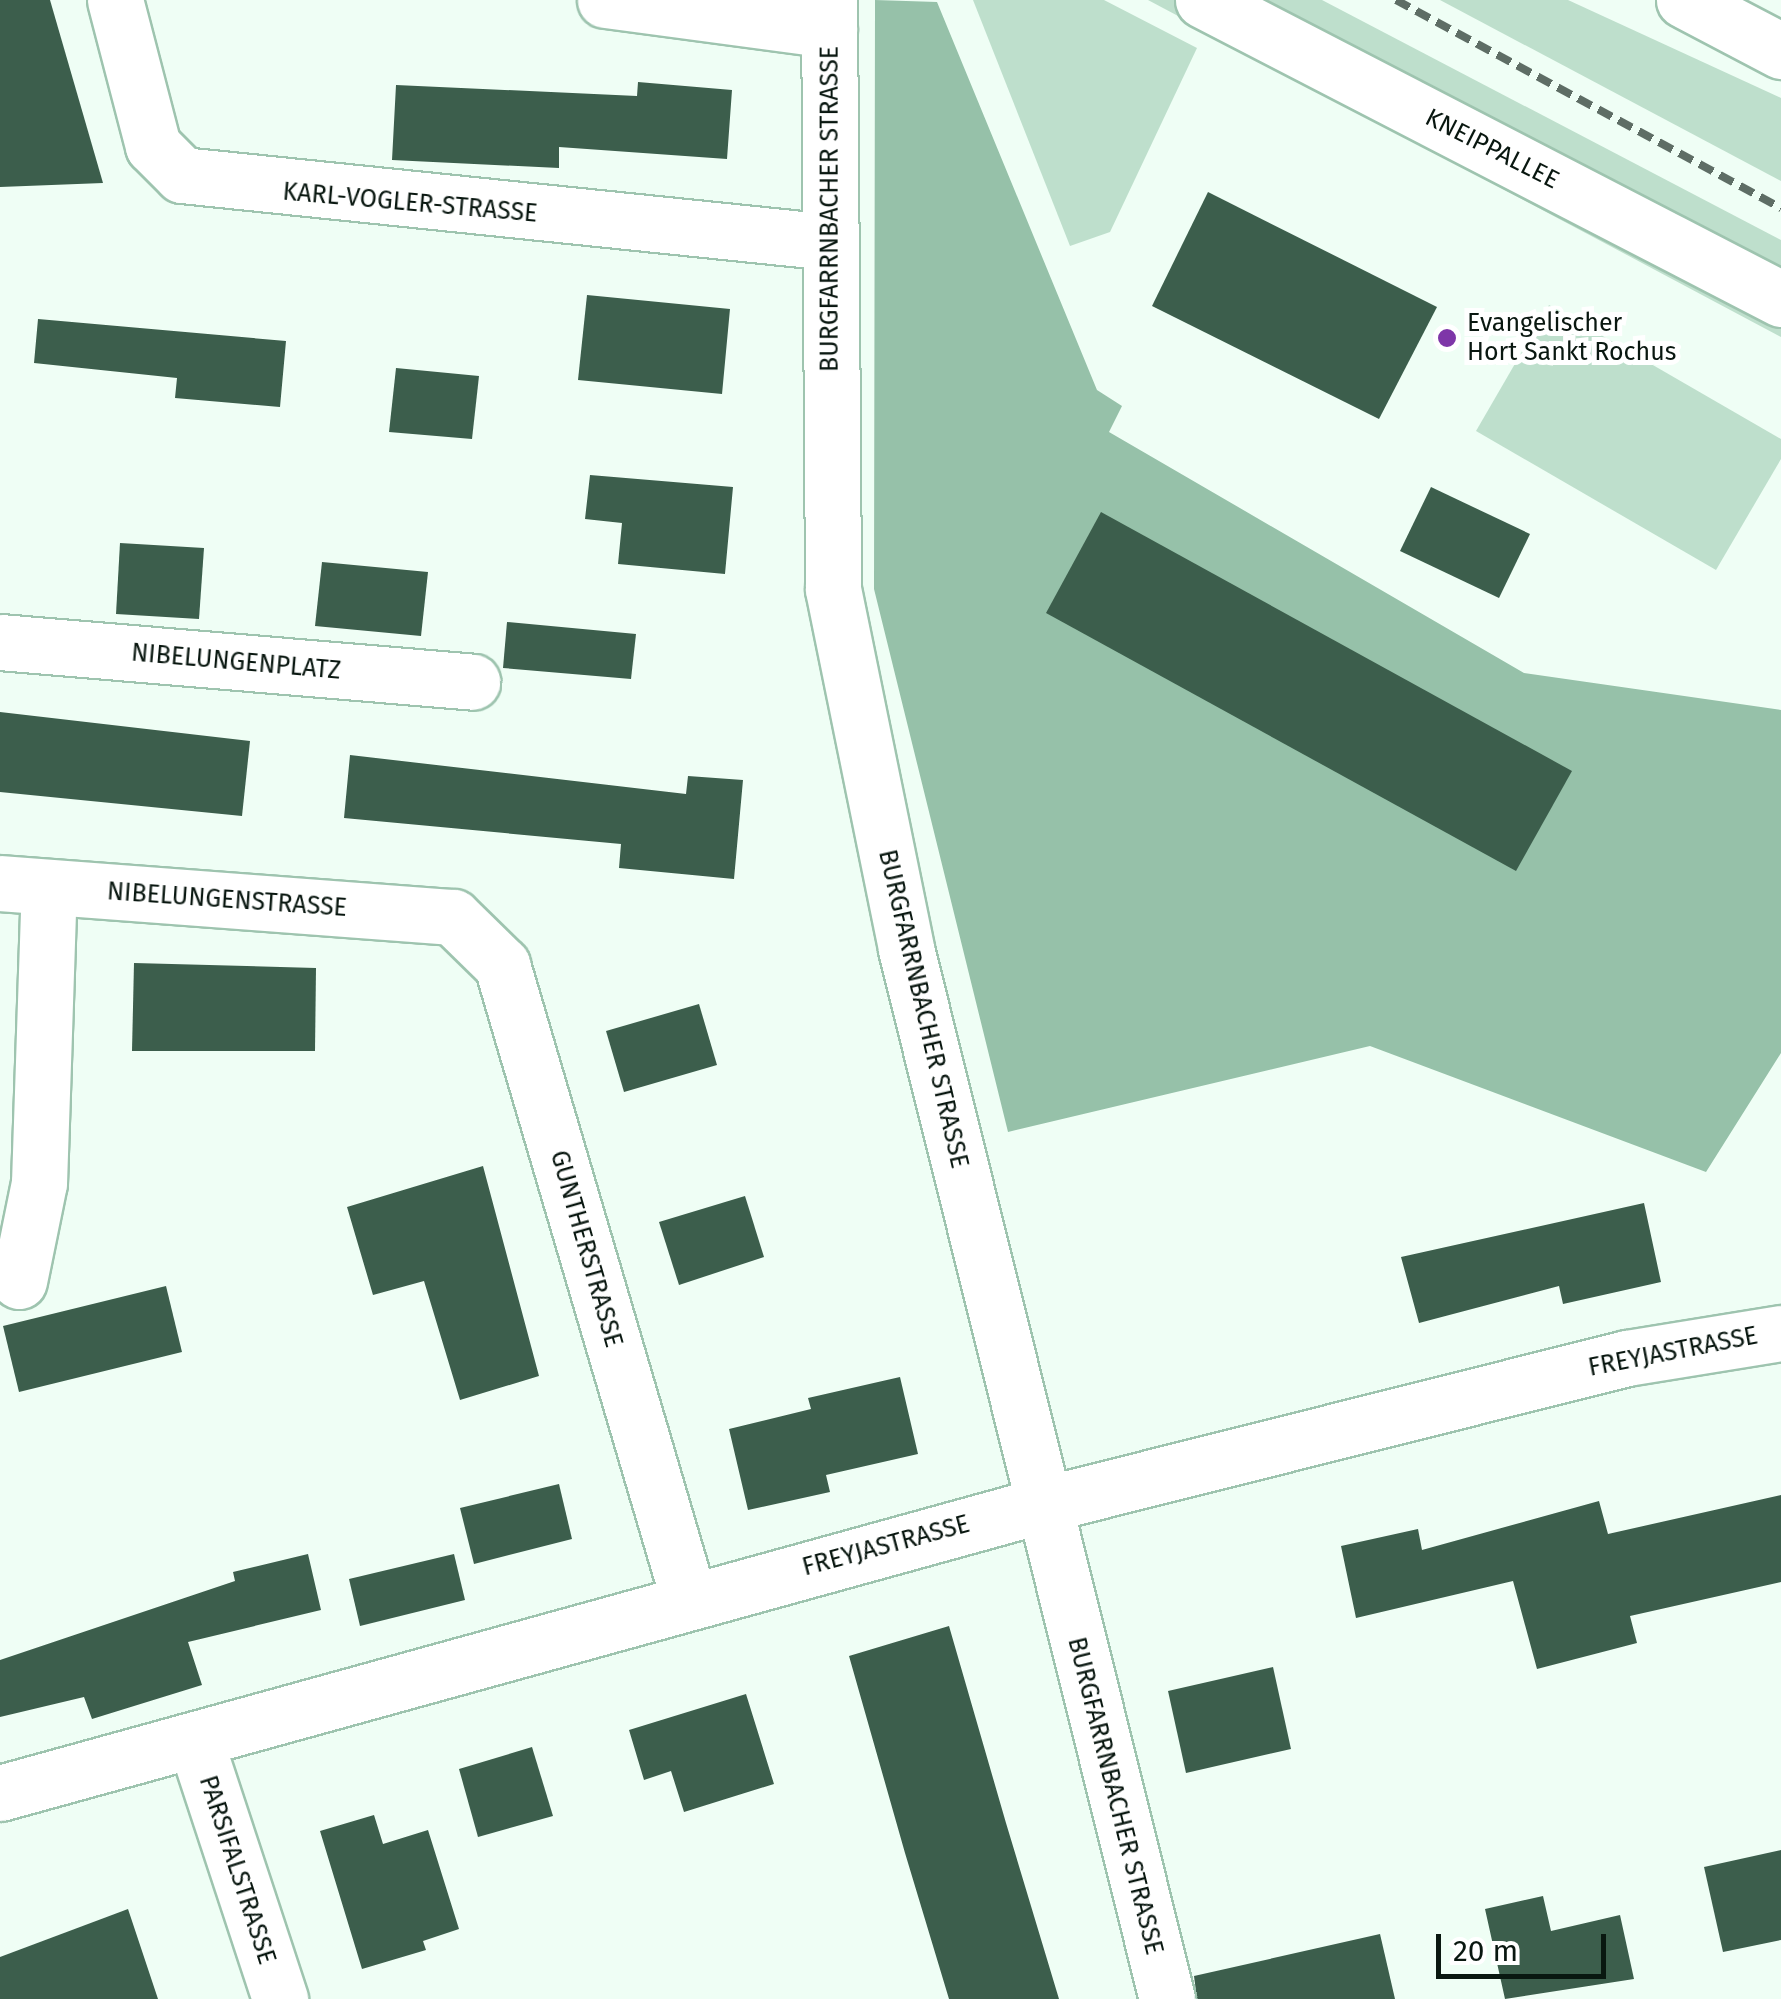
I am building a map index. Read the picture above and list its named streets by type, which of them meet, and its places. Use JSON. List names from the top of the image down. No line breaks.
{"streets":{"street":["KNEIPPALLEE","KARL-VOGLER-STRASSE","BURGFARRNBACHER STRASSE","NIBELUNGENPLATZ","NIBELUNGENSTRASSE","GUNTHERSTRASSE","FREYJASTRASSE","PARSIFALSTRASSE"]},"crossings":[["KARL-VOGLER-STRASSE","BURGFARRNBACHER STRASSE"],["BURGFARRNBACHER STRASSE","FREYJASTRASSE"],["NIBELUNGENSTRASSE","GUNTHERSTRASSE"],["GUNTHERSTRASSE","FREYJASTRASSE"],["FREYJASTRASSE","PARSIFALSTRASSE"]],"places":["Evangelischer Hort Sankt Rochus"],"scale_bar":"20 m"}
